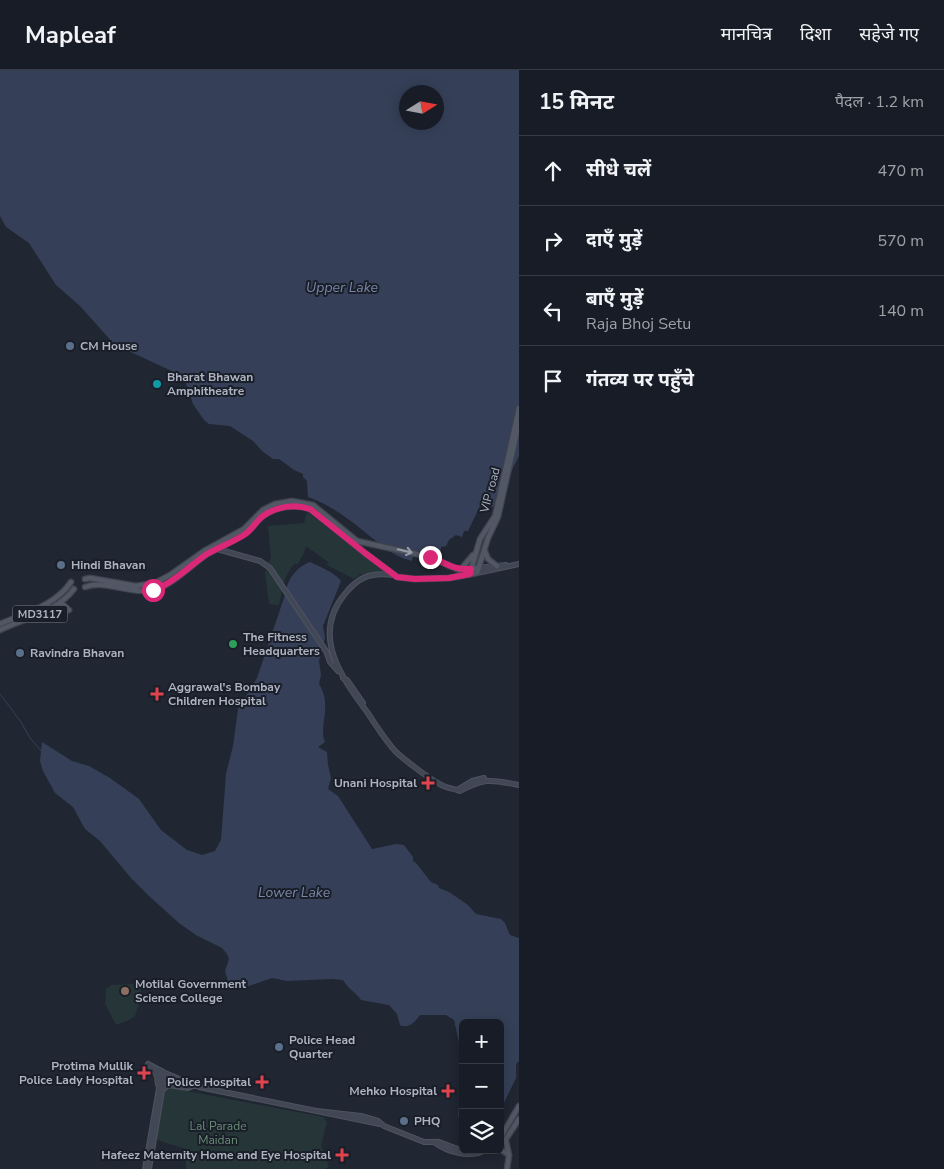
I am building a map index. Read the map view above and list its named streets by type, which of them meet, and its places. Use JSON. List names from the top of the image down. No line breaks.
{"streets":{"main road":["VIP road","MD3117"]},"water":["Upper Lake","Lower Lake"],"parks":["Lal Parade Maidan"],"places":{"other":["CM House","Bharat Bhawan Amphitheatre","Hindi Bhavan","The Fitness Headquarters","Ravindra Bhavan","Motilal Government Science College","Police Head Quarter","PHQ"],"health":["Aggrawal's Bombay Children Hospital","Unani Hospital","Protima Mullik Police Lady Hospital","Police Hospital","Mehko Hospital","Hafeez Maternity Home and Eye Hospital"]},"north":"right","page":{"header":"Mapleaf","nav":["मानचित्र","दिशा","सहेजे गए"],"heading":["15 मिनट","पैदल · 1.2 km"],"list":[["सीधे चलें","470 m"],["दाएँ मुड़ें","570 m"],["बाएँ मुड़ें","Raja Bhoj Setu","140 m"],"गंतव्य पर पहुँचे"],"map_buttons":["+","−"]}}
